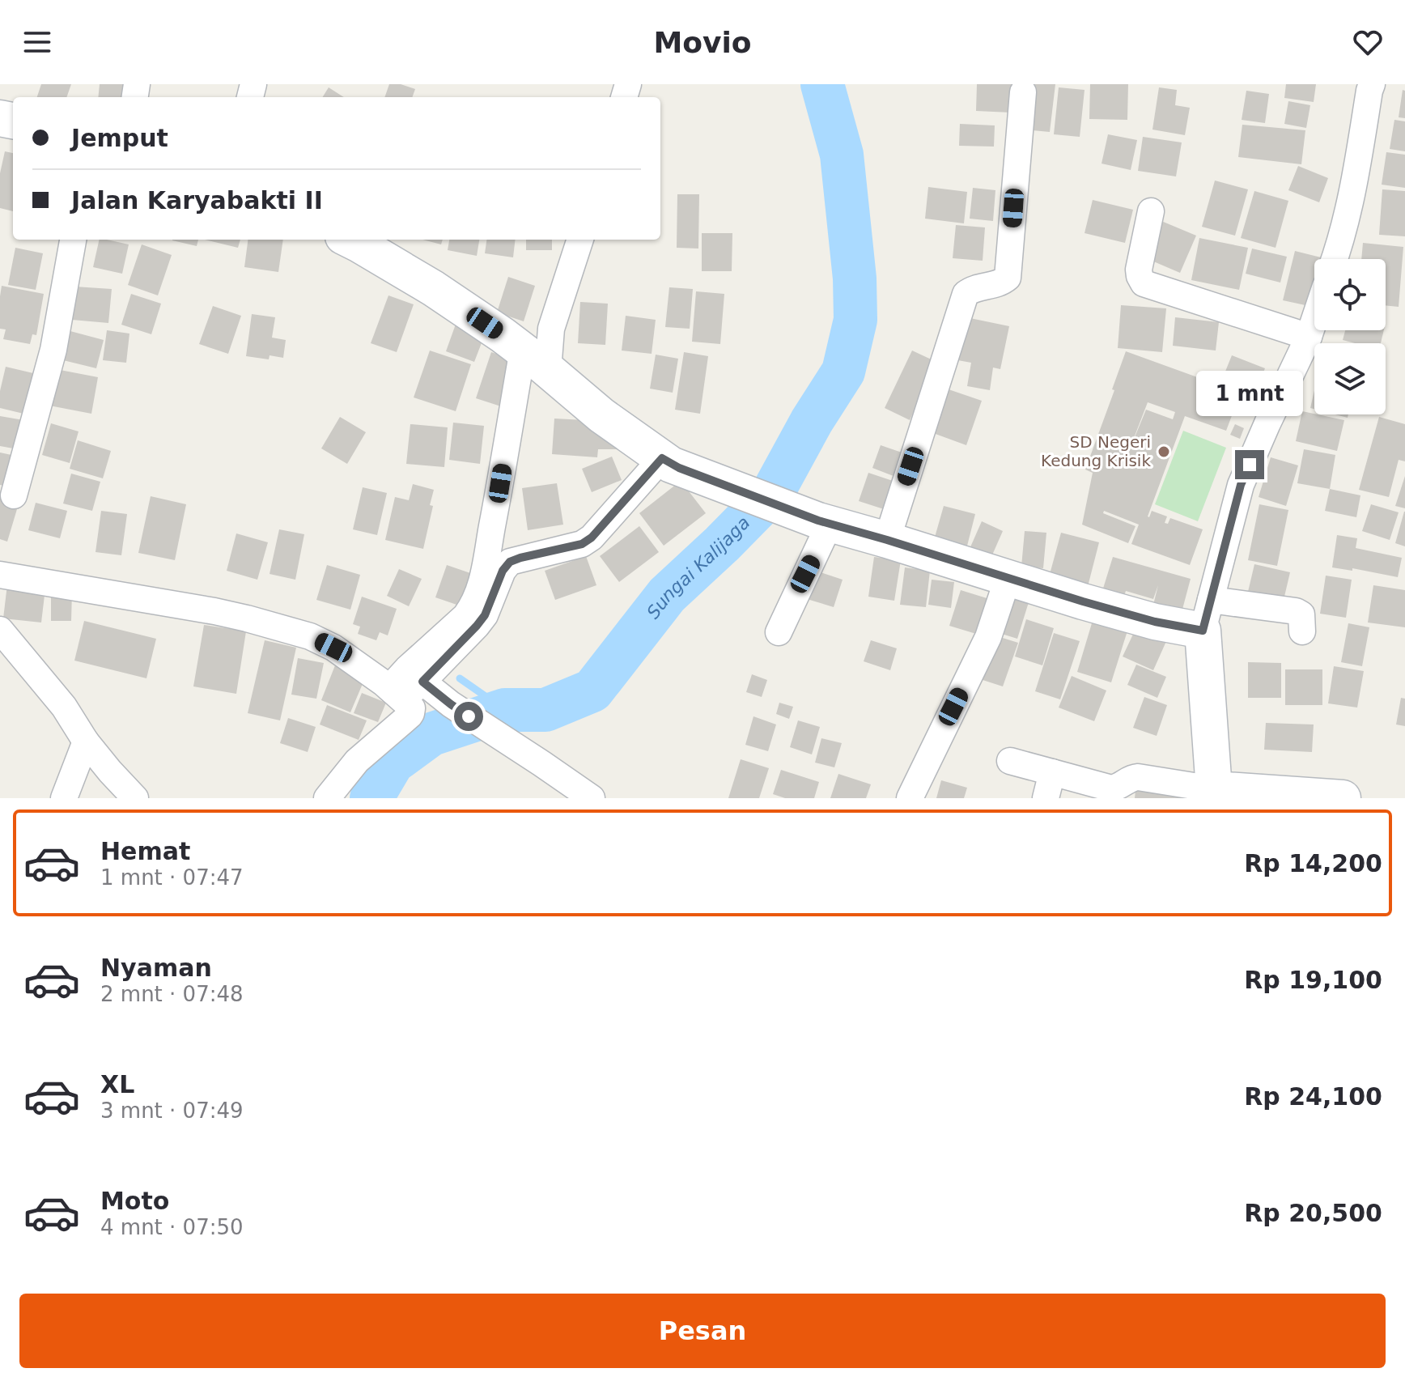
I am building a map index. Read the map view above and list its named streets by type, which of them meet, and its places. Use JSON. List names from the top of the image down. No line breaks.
{"water":["Sungai Kalijaga"],"places":["SD Negeri Kedung Krisik"],"page":{"header":"Movio","banner":["Jemput","Jalan Karyabakti II"],"bubble":"1 mnt","list":[{"name":"Hemat","note":"1 mnt · 07:47","value":"Rp 14,200"},{"name":"Nyaman","note":"2 mnt · 07:48","value":"Rp 19,100"},{"name":"XL","note":"3 mnt · 07:49","value":"Rp 24,100"},{"name":"Moto","note":"4 mnt · 07:50","value":"Rp 20,500"}],"buttons":"Pesan"}}
